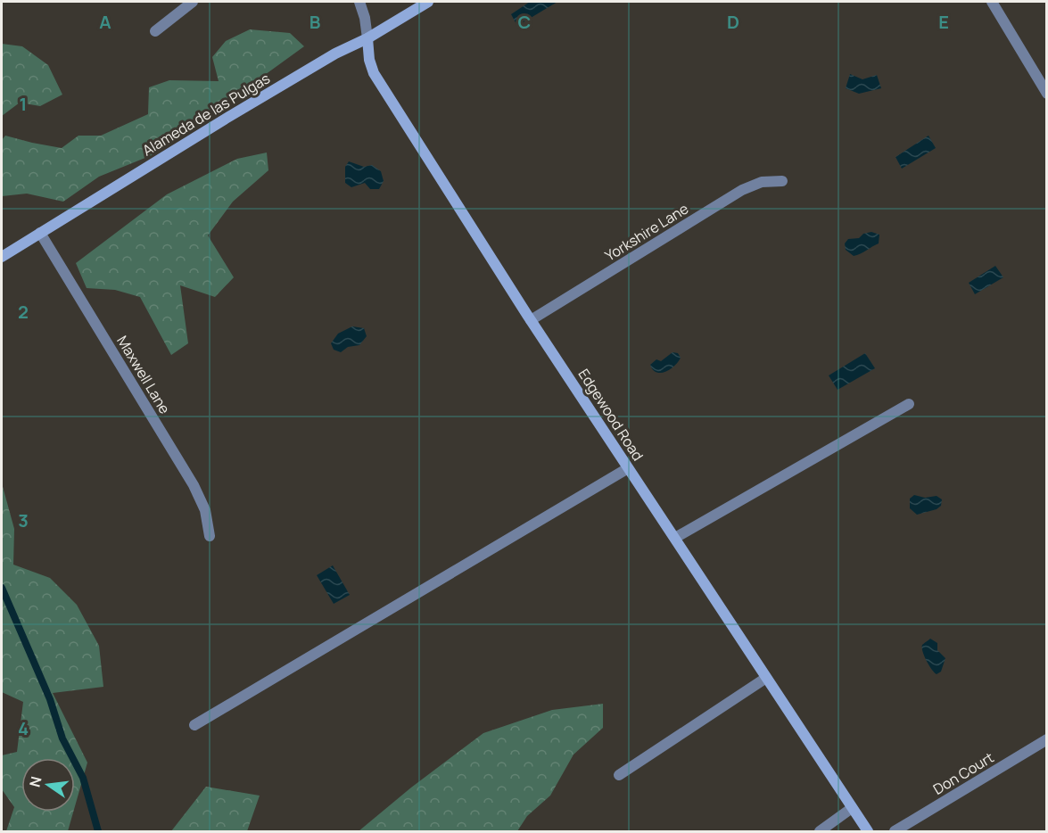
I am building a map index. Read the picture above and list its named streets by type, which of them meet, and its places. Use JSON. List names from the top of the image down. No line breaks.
{"streets":{"main road":["Alameda de las Pulgas","Edgewood Road"],"street":["Yorkshire Lane","Maxwell Lane","Don Court"]},"crossings":[["Alameda de las Pulgas","Maxwell Lane"],["Alameda de las Pulgas","Edgewood Road"],["Yorkshire Lane","Edgewood Road"]],"north":"left","grid":{"columns":["A","B","C","D","E"],"rows":["1","2","3","4"]}}
